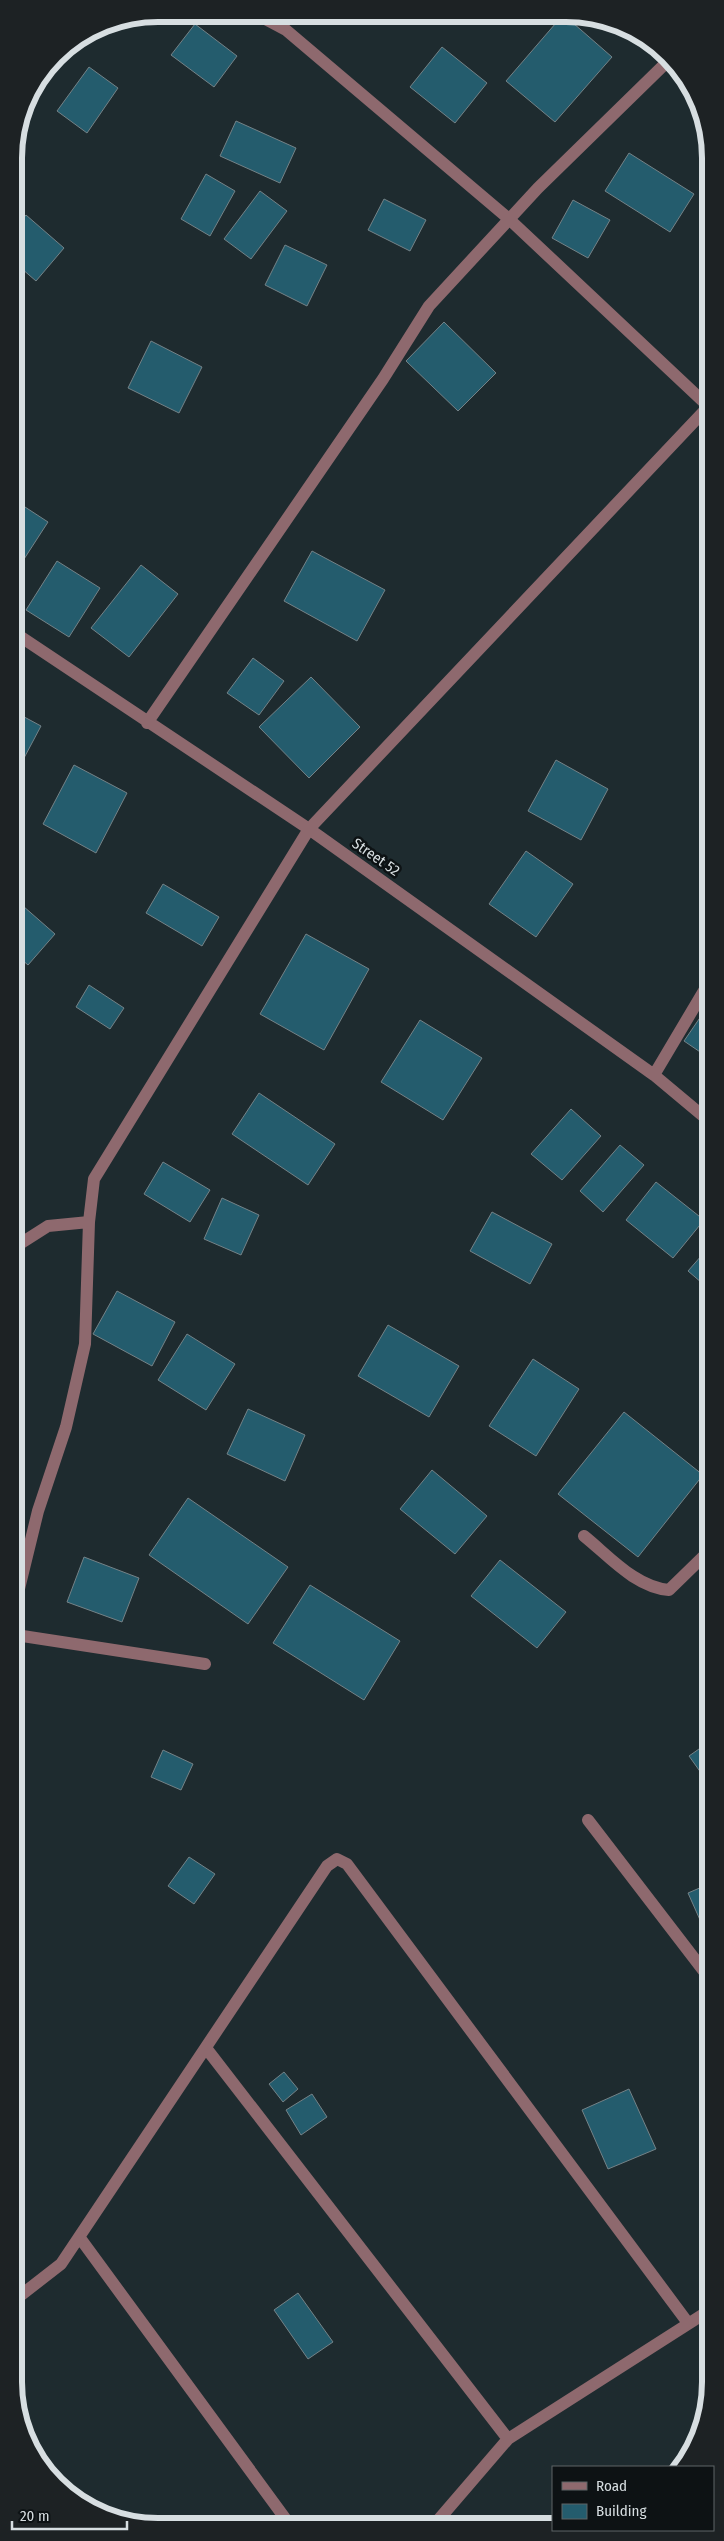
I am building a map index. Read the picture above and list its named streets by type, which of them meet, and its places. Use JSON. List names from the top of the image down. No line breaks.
{"streets":{"street":["Street 52"]},"legend":["Road","Building"],"scale_bar":"20 m"}
